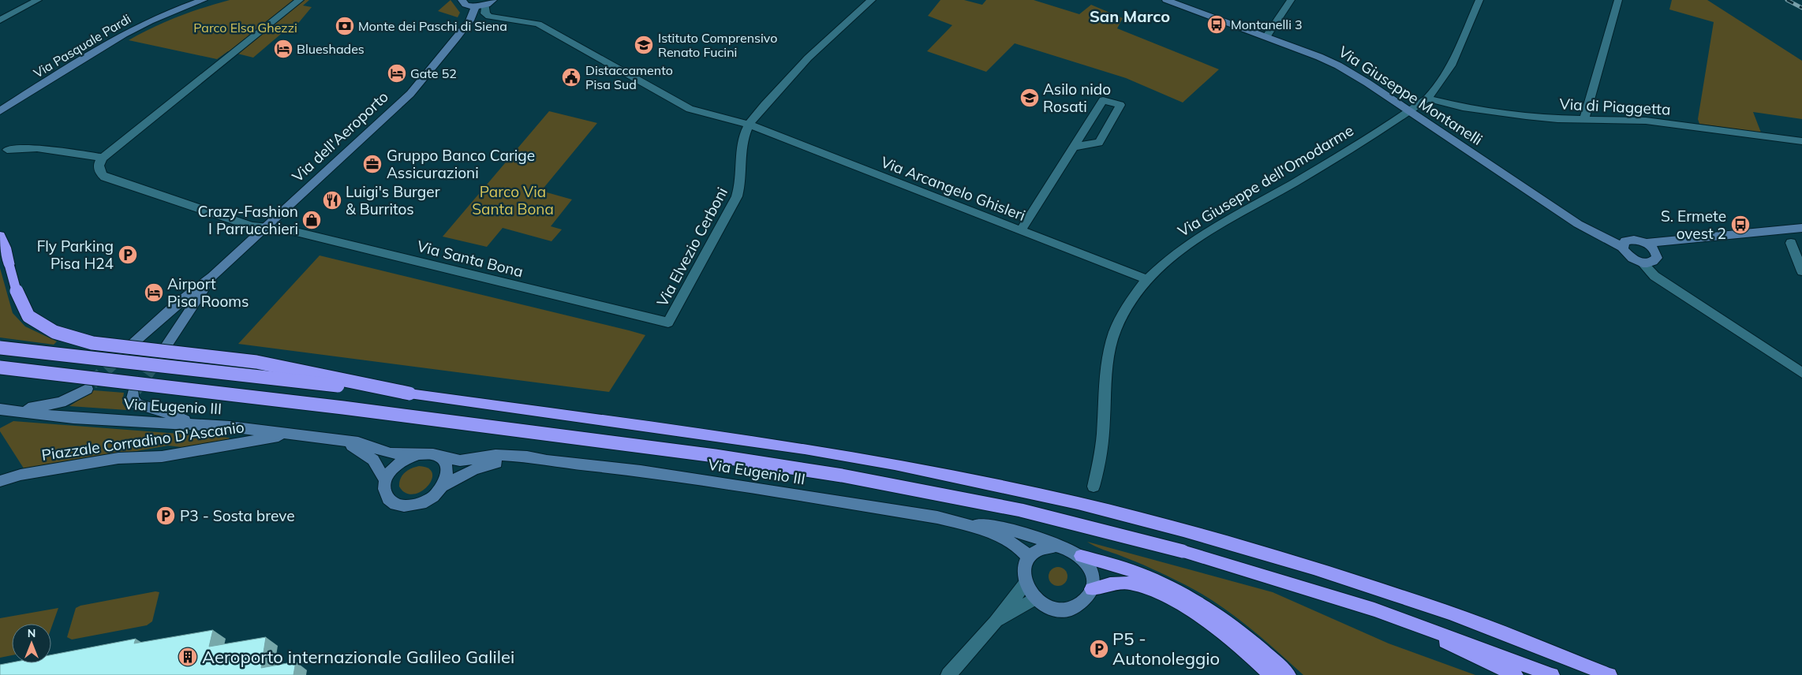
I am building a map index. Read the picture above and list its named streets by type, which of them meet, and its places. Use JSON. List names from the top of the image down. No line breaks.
{"streets":{"street":["Via Pasquale Pardi","Via Giuseppe Montanelli","Via di Piaggetta","Via dell'Aeroporto","Via Giuseppe dell'Omodarme","Via Arcangelo Ghisleri","Via Elvezio Cerboni","Via Santa Bona","Via Eugenio III","Piazzale Corradino D'Ascanio"]},"crossings":[["Via Giuseppe Montanelli","Via Giuseppe dell'Omodarme"],["Via di Piaggetta","Via Giuseppe dell'Omodarme"],["Via dell'Aeroporto","Via Santa Bona"],["Via Giuseppe dell'Omodarme","Via Arcangelo Ghisleri"],["Via Arcangelo Ghisleri","Via Elvezio Cerboni"],["Via Elvezio Cerboni","Via Santa Bona"],["Via Eugenio III","Piazzale Corradino D'Ascanio"]],"districts":["San Marco"],"parks":["Parco Elsa Ghezzi","Parco Via Santa Bona"],"places":{"bus stop":["Montanelli 3","S. Ermete ovest 2"],"bank":["Monte dei Paschi di Siena"],"school or university":["Istituto Comprensivo Renato Fucini","Asilo nido Rosati"],"hotel":["Blueshades","Gate 52","Airport Pisa Rooms"],"public building":["Distaccamento Pisa Sud"],"office":["Gruppo Banco Carige Assicurazioni"],"restaurant":["Luigi's Burger & Burritos"],"shop":["Crazy-Fashion I Parrucchieri"],"parking":["Fly Parking Pisa H24","P3 - Sosta breve","P5 - Autonoleggio"],"building":["Aeroporto internazionale Galileo Galilei"]},"north":"top"}
